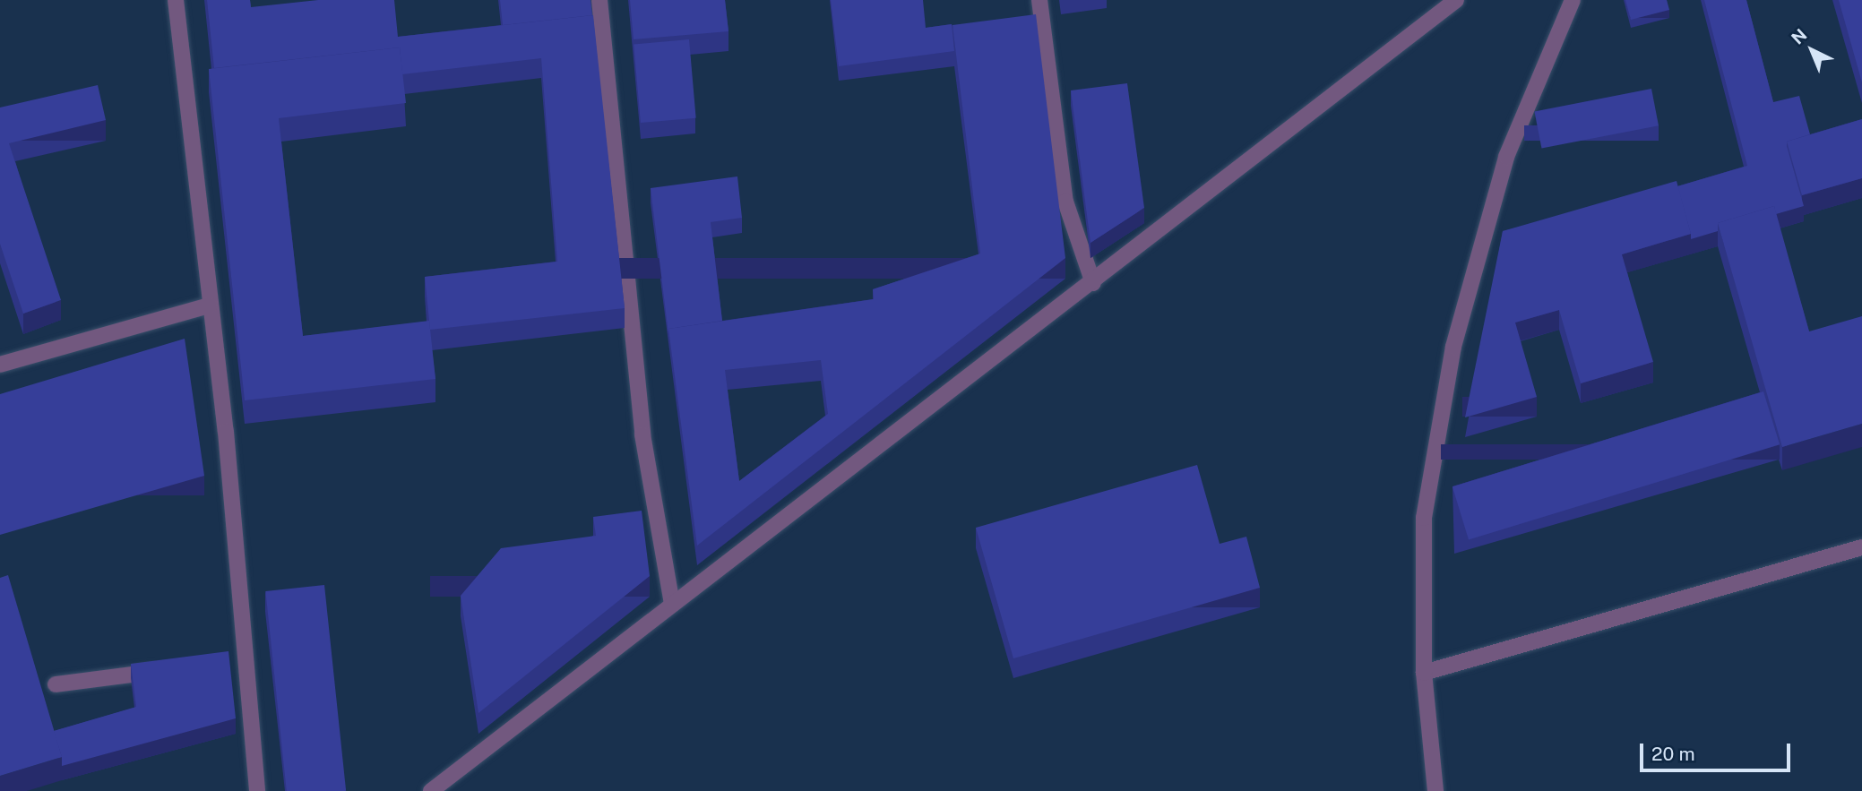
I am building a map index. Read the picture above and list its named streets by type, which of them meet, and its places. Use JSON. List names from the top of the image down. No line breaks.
{"scale_bar":"20 m","north":"top left"}
